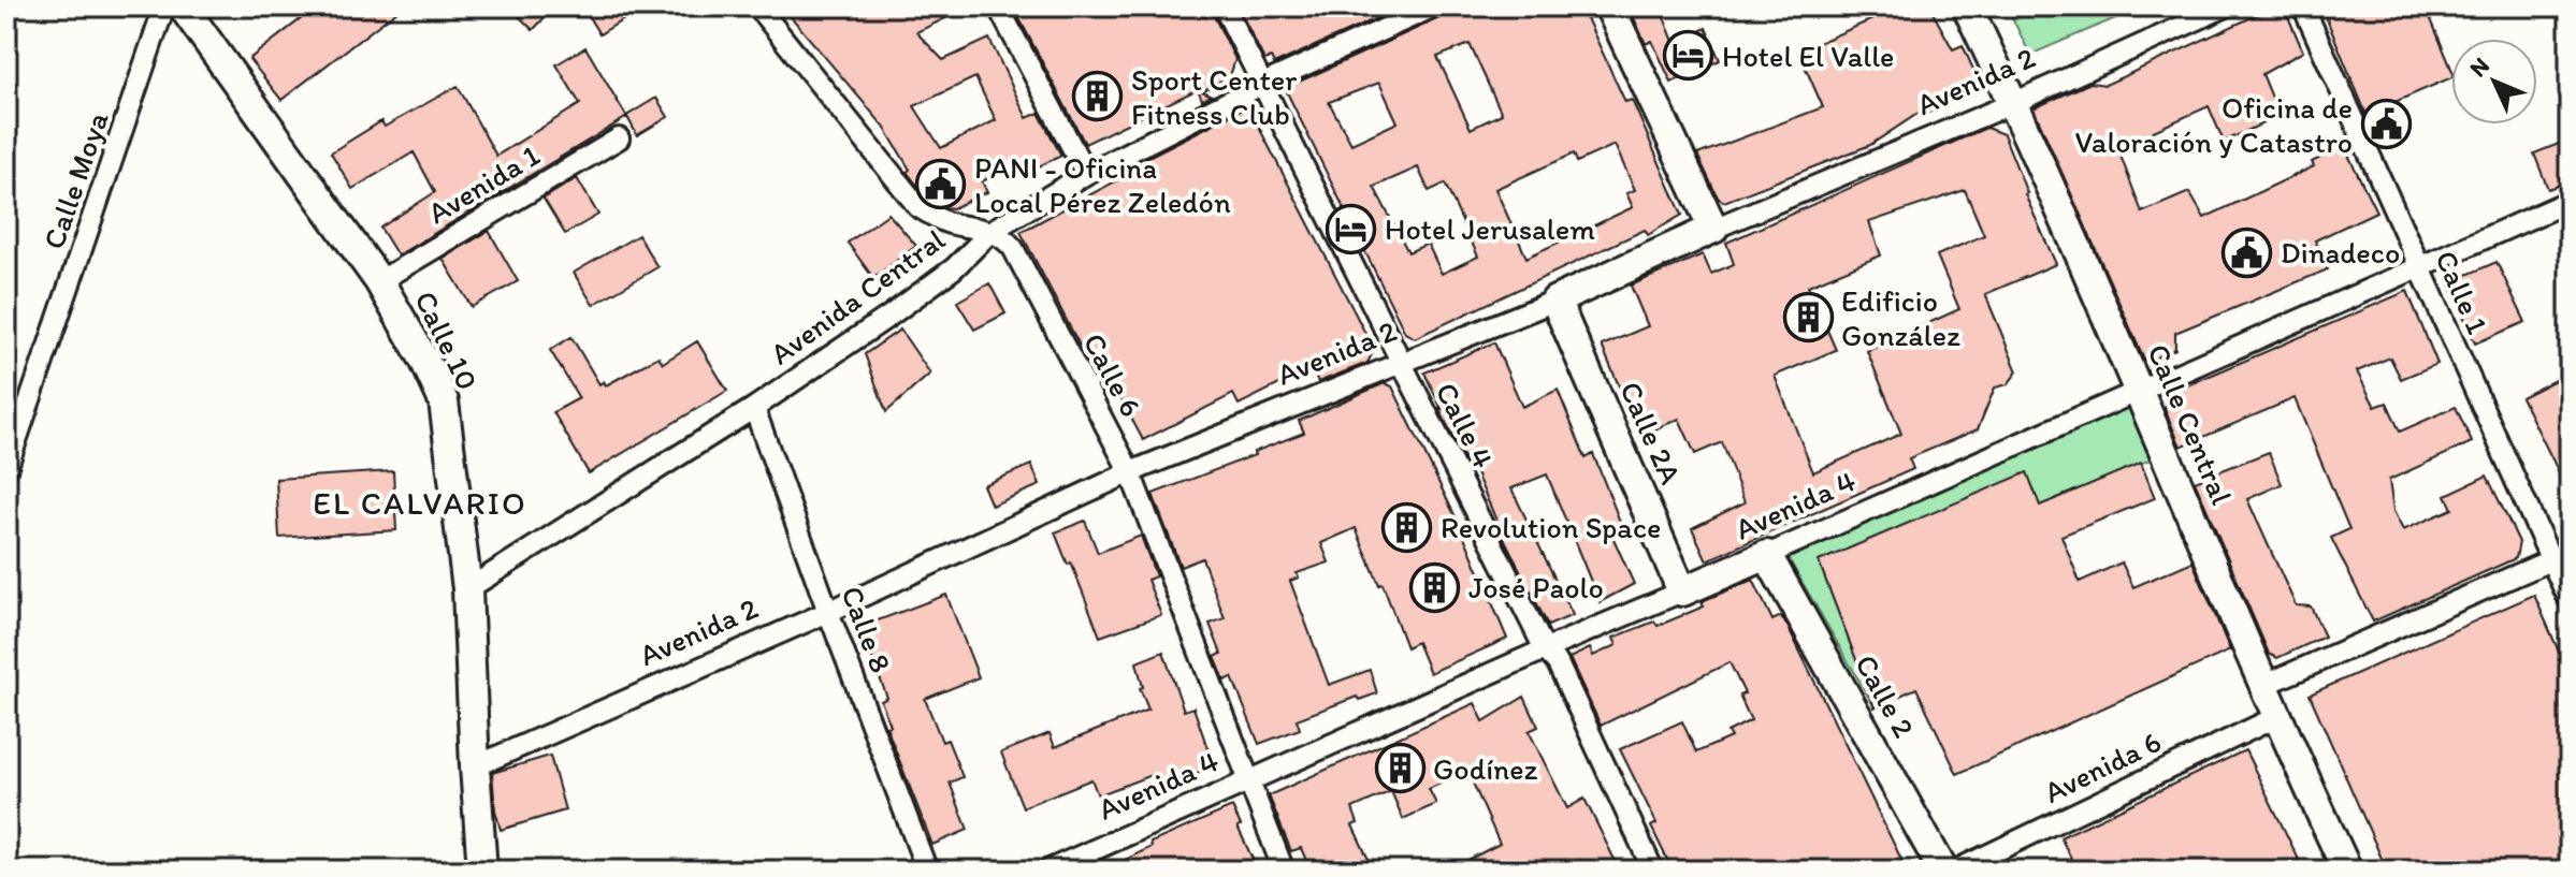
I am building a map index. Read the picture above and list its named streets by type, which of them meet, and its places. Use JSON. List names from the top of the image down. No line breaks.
{"streets":{"main road":["Avenida 2","Calle 10","Calle Central","Calle 2A","Avenida 4","Calle 2"],"street":["Calle Moya","Avenida 1","Calle 1","Avenida Central","Calle 6","Calle 4","Calle 8","Avenida 6"]},"crossings":[["Avenida 2","Calle 10"],["Avenida 2","Calle 6"],["Avenida 2","Calle Central"],["Avenida 2","Calle 4"],["Avenida 2","Calle 2A"],["Avenida 2","Calle 8"],["Avenida 1","Calle 10"],["Calle 1","Avenida 4"],["Avenida Central","Calle 10"],["Avenida Central","Calle 6"],["Avenida Central","Calle 4"],["Avenida Central","Calle 8"],["Calle 6","Avenida 4"],["Calle Central","Avenida 4"],["Calle Central","Avenida 6"],["Calle 4","Avenida 4"],["Calle 2A","Avenida 4"],["Avenida 4","Calle 2"]],"districts":["EL CALVARIO"],"places":{"hotel":["Hotel El Valle","Hotel Jerusalem"],"building":["Sport Center Fitness Club","Edificio González","Revolution Space","José Paolo","Godínez"],"public building":["Oficina de Valoración y Catastro","PANI - Oficina Local Pérez Zeledón","Dinadeco"]},"north":"top left"}
